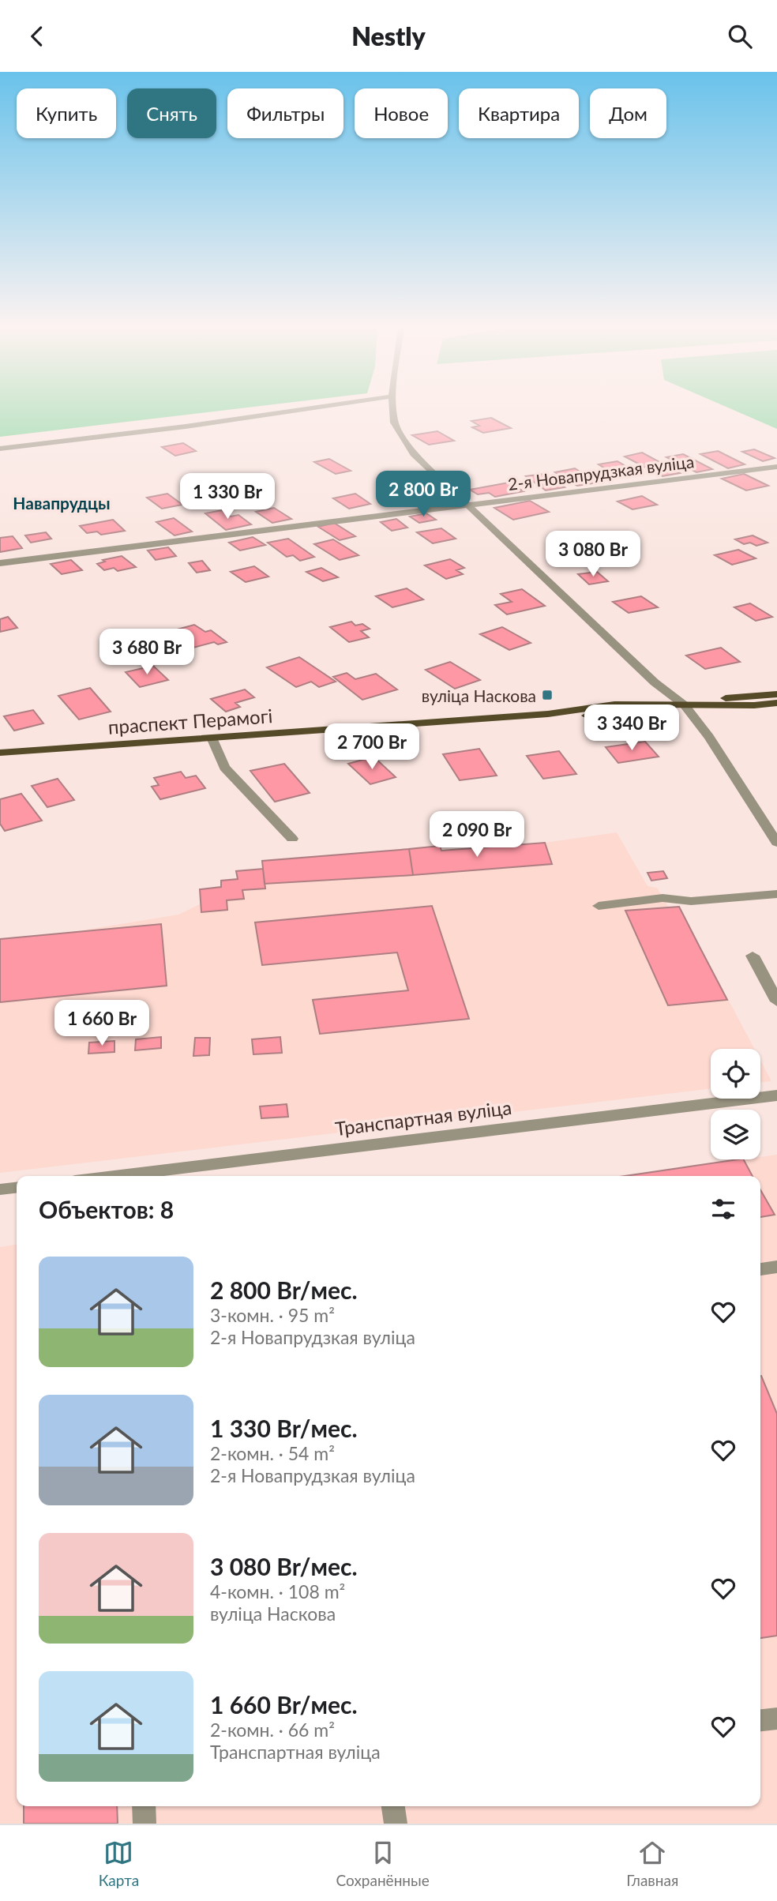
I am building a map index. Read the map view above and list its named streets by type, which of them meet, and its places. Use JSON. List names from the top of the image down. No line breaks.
{"streets":{"main road":["праспект Перамогі"],"street":["2-я Новапрудзкая вуліца","Транспартная вуліца"]},"districts":["Навапрудцы"],"places":{"transit":["вуліца Наскова"]},"page":{"header":"Nestly","chip":["Купить","Снять","Фильтры","Новое","Квартира","Дом"],"price":["2 800 Br","1 330 Br","3 080 Br","3 680 Br","3 340 Br","2 700 Br","2 090 Br","1 660 Br"],"heading":"Объектов: 8","list":[{"name":"2 800 Br/мес.","note":"3-комн. · 95 m² · 2-я Новапрудзкая вуліца"},{"name":"1 330 Br/мес.","note":"2-комн. · 54 m² · 2-я Новапрудзкая вуліца"},{"name":"3 080 Br/мес.","note":"4-комн. · 108 m² · вуліца Наскова"},{"name":"1 660 Br/мес.","note":"2-комн. · 66 m² · Транспартная вуліца"}],"tabs":["Карта","Сохранённые","Главная"]}}
